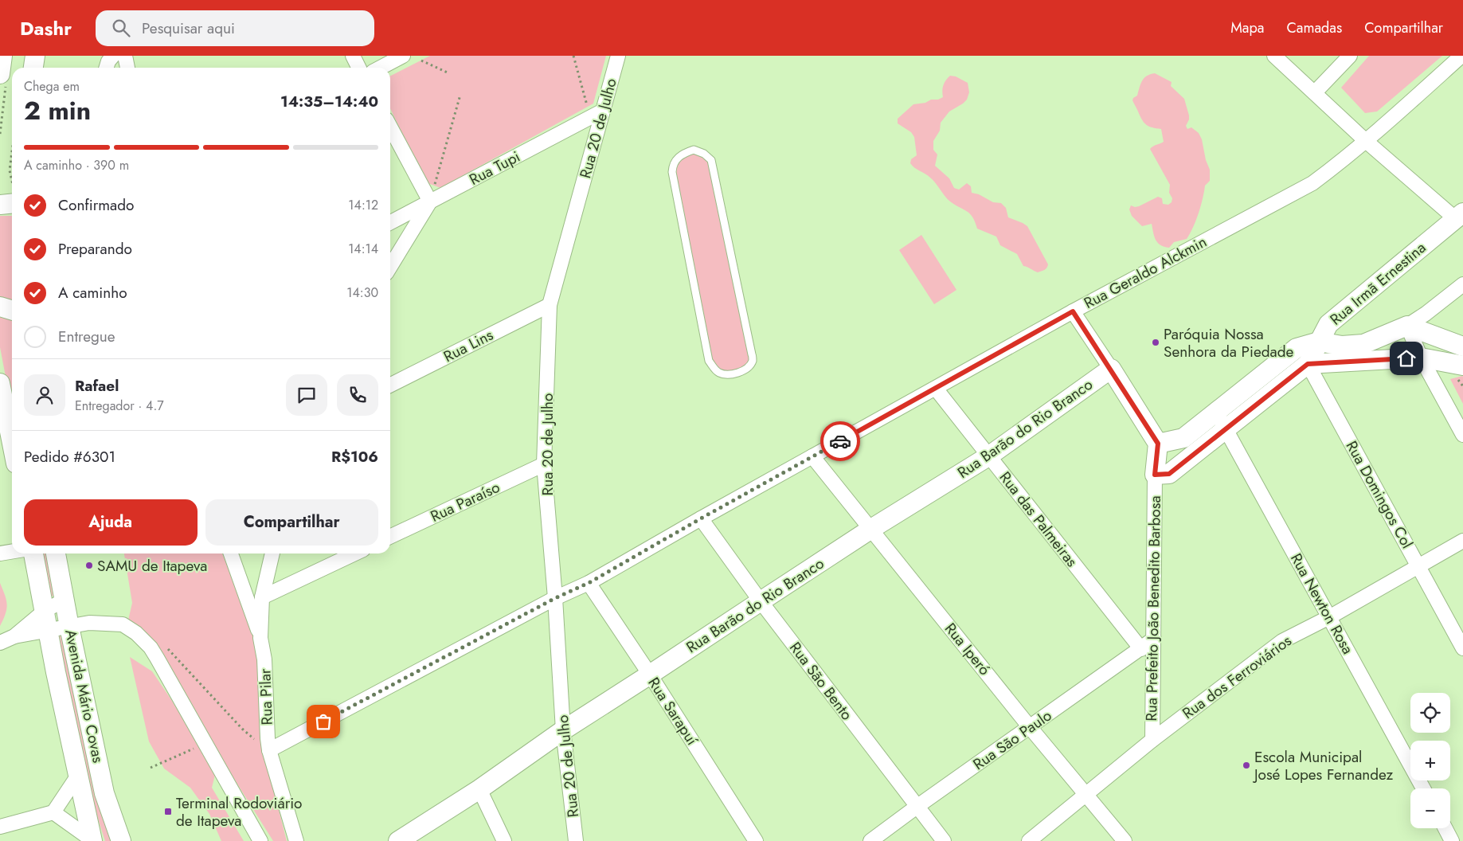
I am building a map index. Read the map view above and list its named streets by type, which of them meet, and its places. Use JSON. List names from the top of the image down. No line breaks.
{"streets":{"street":["Rua 20 de Julho","Rua Tupi","Rua Geraldo Alckmin","Rua Irmã Ernestina","Rua Lins","Rua Barão do Rio Branco","Rua Domingos Col","Rua Paraíso","Rua das Palmeiras","Rua Newton Rosa","Rua Prefeito João Benedito Barbosa","Rua Iperó","Rua dos Ferroviários","Rua São Bento","Avenida Mário Covas","Rua Pilar","Rua Sarapuí","Rua São Paulo"]},"crossings":[["Rua 20 de Julho","Rua Tupi"],["Rua 20 de Julho","Rua Geraldo Alckmin"],["Rua 20 de Julho","Rua Lins"],["Rua 20 de Julho","Rua Barão do Rio Branco"],["Rua 20 de Julho","Rua Paraíso"],["Rua Geraldo Alckmin","Rua das Palmeiras"],["Rua Geraldo Alckmin","Rua Iperó"],["Rua Geraldo Alckmin","Rua São Bento"],["Rua Geraldo Alckmin","Rua Pilar"],["Rua Geraldo Alckmin","Rua Sarapuí"],["Rua Barão do Rio Branco","Rua das Palmeiras"],["Rua Barão do Rio Branco","Rua Iperó"],["Rua Barão do Rio Branco","Rua São Bento"],["Rua Barão do Rio Branco","Rua Sarapuí"],["Rua Domingos Col","Rua dos Ferroviários"],["Rua das Palmeiras","Rua São Paulo"],["Rua Newton Rosa","Rua dos Ferroviários"],["Rua Prefeito João Benedito Barbosa","Rua dos Ferroviários"],["Rua Prefeito João Benedito Barbosa","Rua São Paulo"],["Rua Iperó","Rua dos Ferroviários"],["Rua Iperó","Rua São Paulo"],["Rua São Bento","Rua São Paulo"]],"places":{"other":["Paróquia Nossa Senhora da Piedade","SAMU de Itapeva","Escola Municipal José Lopes Fernandez"],"transit":["Terminal Rodoviário de Itapeva"]},"page":{"header":"Dashr","search":"Pesquisar aqui","nav":["Mapa","Camadas","Compartilhar"],"heading":["2 min","Chega em","14:35–14:40"],"panel":["Rafael","Entregador · 4.7","Pedido #6301","R$106"],"bar":"A caminho · 390 m","list":[["Confirmado","14:12"],["Preparando","14:14"],["A caminho","14:30"],"Entregue"],"buttons":["Ajuda","Compartilhar"],"map_buttons":["+","−"]}}
